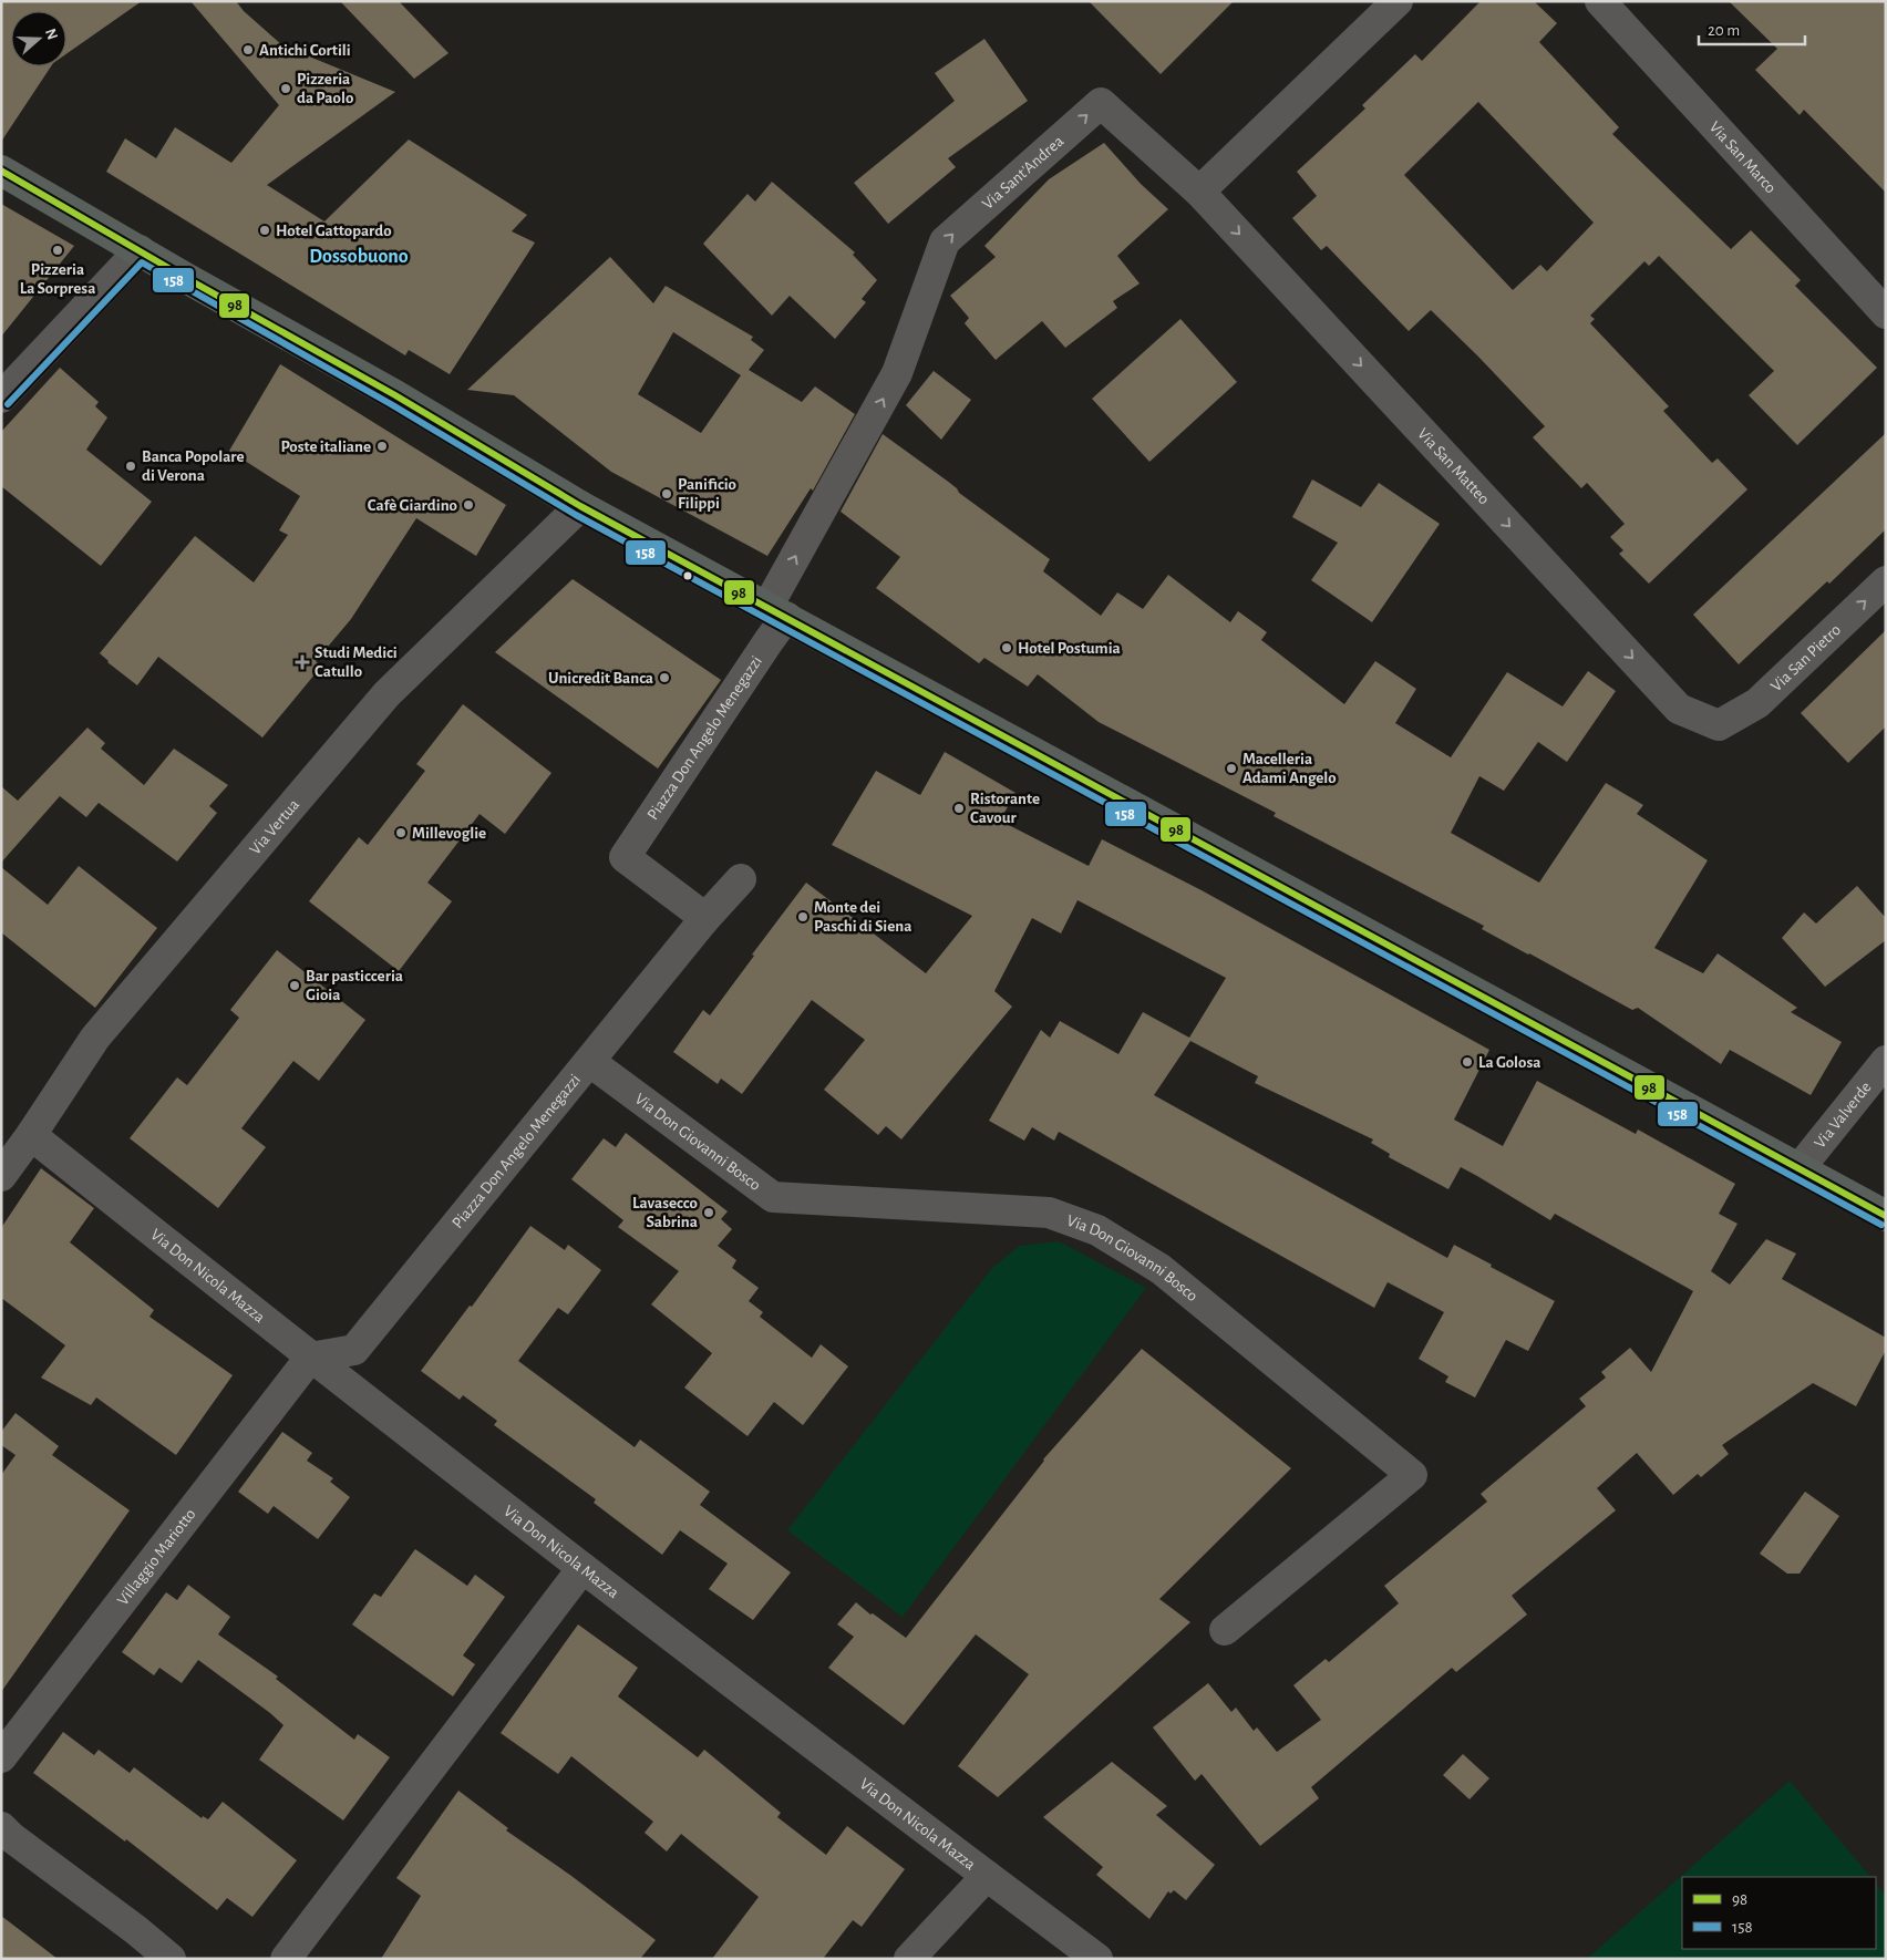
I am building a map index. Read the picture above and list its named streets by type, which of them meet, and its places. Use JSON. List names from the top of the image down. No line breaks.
{"streets":{"street":["Via San Marco","Via Sant'Andrea","Via San Matteo","Via San Pietro","Piazza Don Angelo Menegazzi","Via Vertua","Via Valverde","Via Don Giovanni Bosco","Via Don Nicola Mazza","Villaggio Mariotto"]},"crossings":[["Via Sant'Andrea","Via San Matteo"],["Via Sant'Andrea","Piazza Don Angelo Menegazzi"],["Via San Matteo","Via San Pietro"],["Piazza Don Angelo Menegazzi","Via Don Giovanni Bosco"],["Piazza Don Angelo Menegazzi","Via Don Nicola Mazza"],["Piazza Don Angelo Menegazzi","Villaggio Mariotto"],["Via Vertua","Via Don Nicola Mazza"],["Via Don Nicola Mazza","Villaggio Mariotto"]],"one_way":["Via San Matteo","Via San Pietro"],"districts":["Dossobuono"],"places":{"other":["Antichi Cortili","Pizzeria da Paolo","Hotel Gattopardo","Pizzeria La Sorpresa","Poste italiane","Banca Popolare di Verona","Panificio Filippi","Cafè Giardino","Hotel Postumia","Unicredit Banca","Macelleria Adami Angelo","Ristorante Cavour","Millevoglie","Monte dei Paschi di Siena","Bar pasticceria Gioia","La Golosa","Lavasecco Sabrina"],"health":["Studi Medici Catullo"]},"lines":["transit line 98","transit line 158"],"legend":["98","158"],"scale_bar":"20 m","north":"right"}
